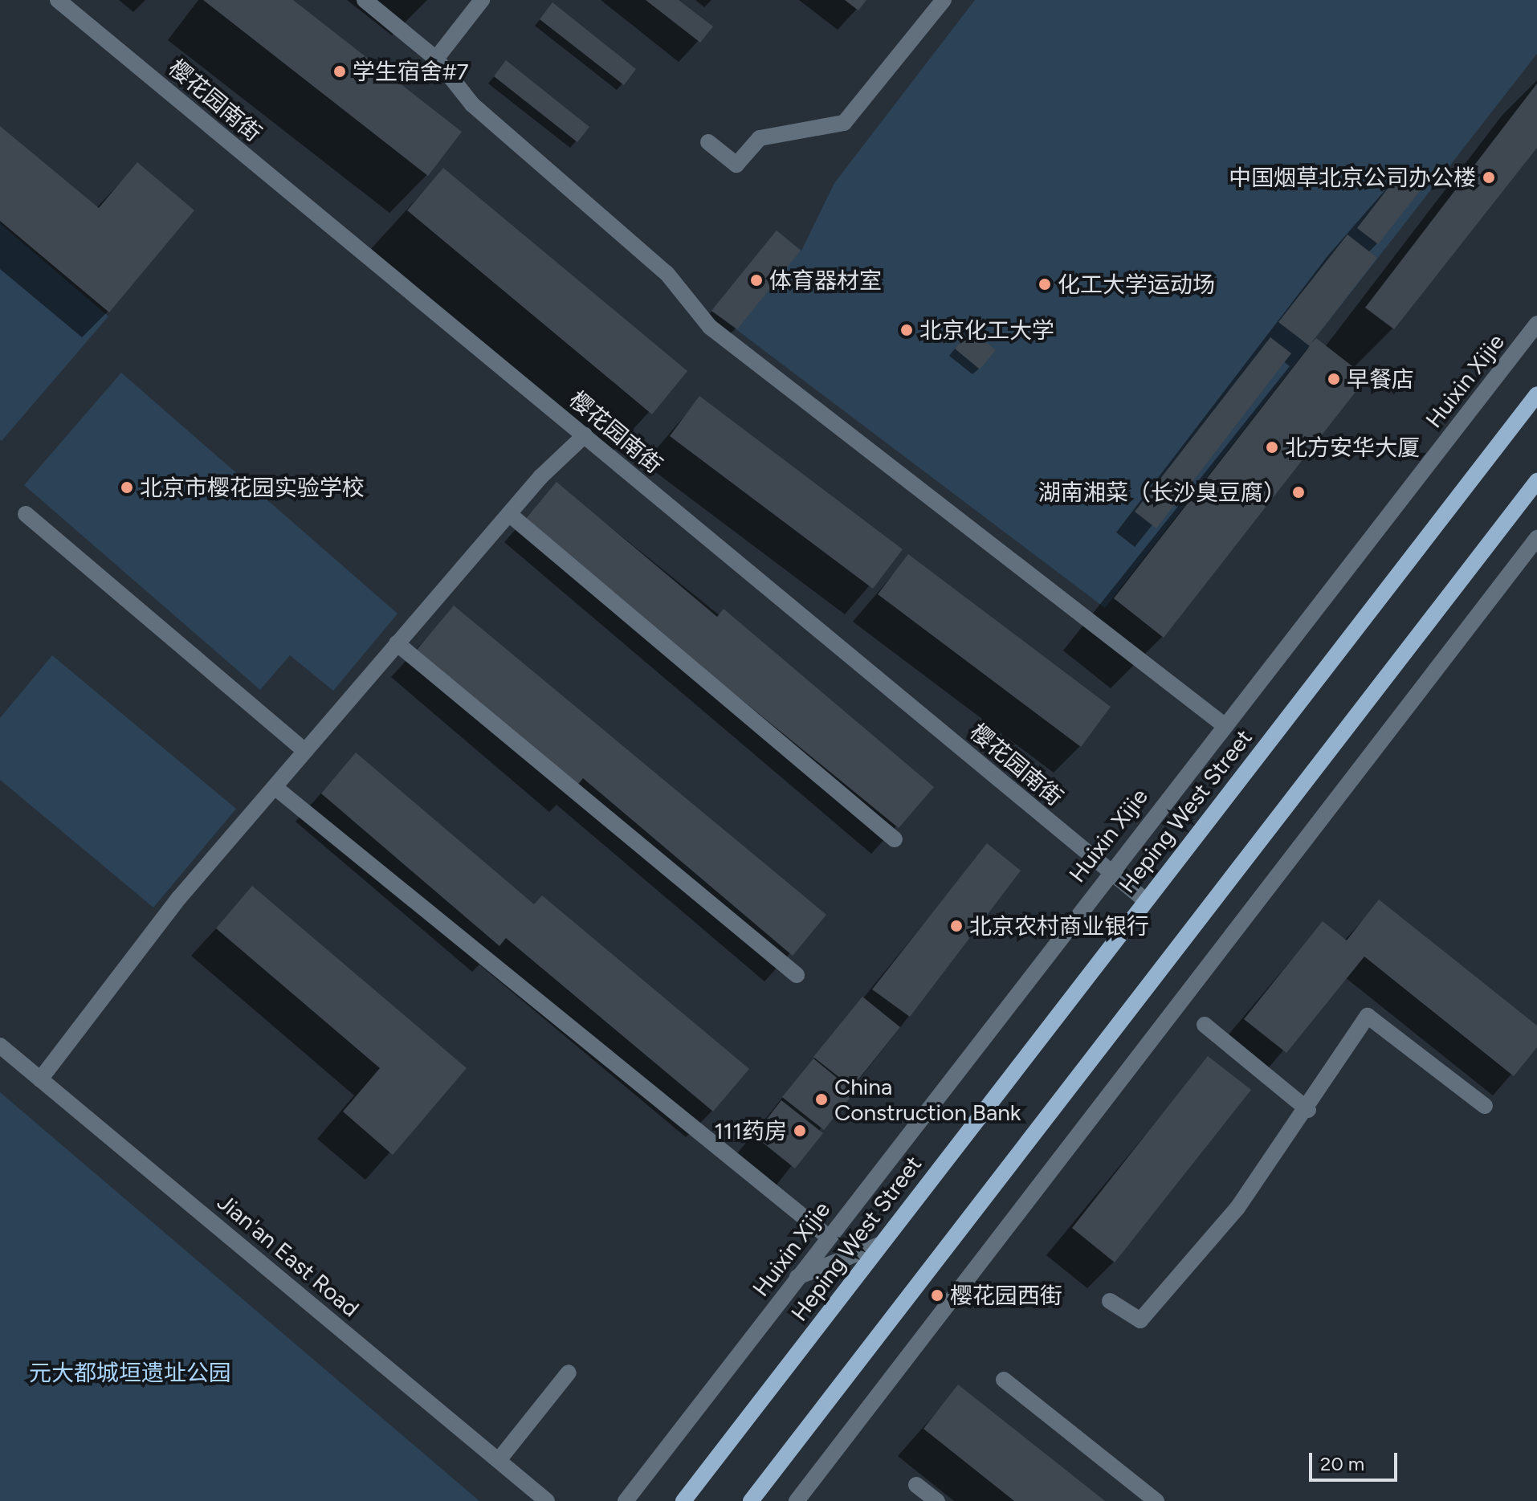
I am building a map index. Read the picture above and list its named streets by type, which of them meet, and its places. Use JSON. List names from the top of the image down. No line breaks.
{"streets":{"main road":["Heping West Street"],"street":["樱花园南街","Huixin Xijie","Jian'an East Road"]},"crossings":[["樱花园南街","Huixin Xijie"],["樱花园南街","Heping West Street"]],"parks":["元大都城垣遗址公园"],"places":["学生宿舍#7","中国烟草北京公司办公楼","体育器材室","化工大学运动场","北京化工大学","早餐店","北方安华大厦","北京市樱花园实验学校","湖南湘菜（长沙臭豆腐）","北京农村商业银行","China Construction Bank","111药房","樱花园西街"],"scale_bar":"20 m"}
